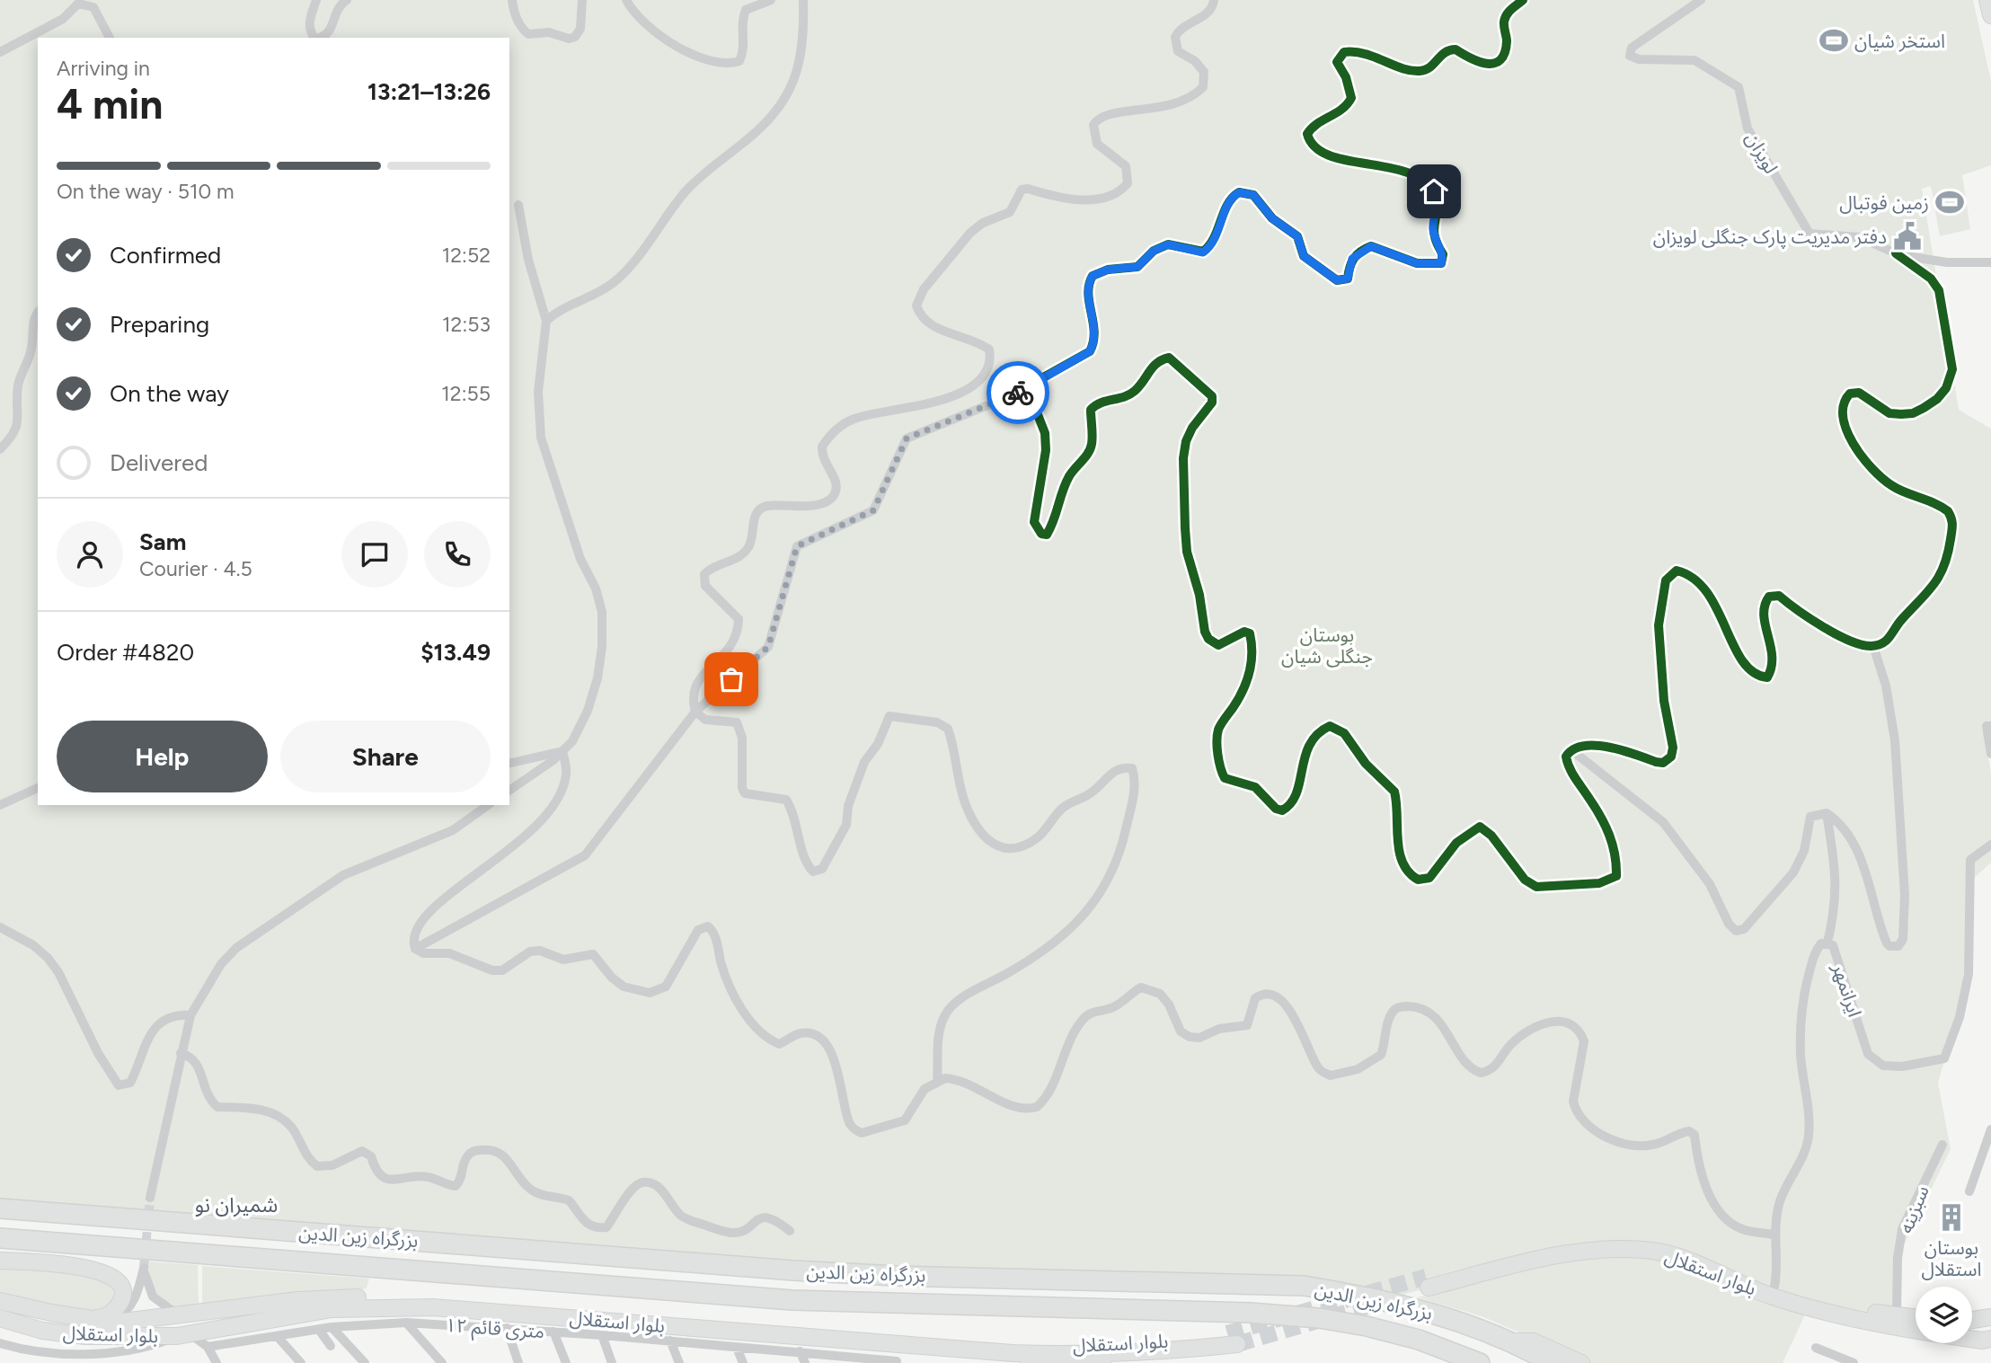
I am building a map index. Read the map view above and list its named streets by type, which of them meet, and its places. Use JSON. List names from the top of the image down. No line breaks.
{"streets":{"highway":["بزرگراه زین الدین"],"main road":["بلوار استقلال"],"street":["لویزان","ایرانمهر","سبزینه","۱۲ متری قائم"]},"crossings":[["ایرانمهر","بلوار استقلال"],["سبزینه","بلوار استقلال"]],"districts":["شمیران نو"],"parks":["بوستان جنگلی شیان"],"places":{"sports":["استخر شیان","زمین فوتبال"],"public building":["دفتر مدیریت پارک جنگلی لویزان"],"building":["بوستان استقلال"]},"page":{"heading":["4 min","Arriving in","13:21–13:26"],"panel":["Sam","Courier · 4.5","Order #4820","$13.49"],"bar":"On the way · 510 m","list":[["Confirmed","12:52"],["Preparing","12:53"],["On the way","12:55"],"Delivered"],"buttons":["Help","Share"]}}
